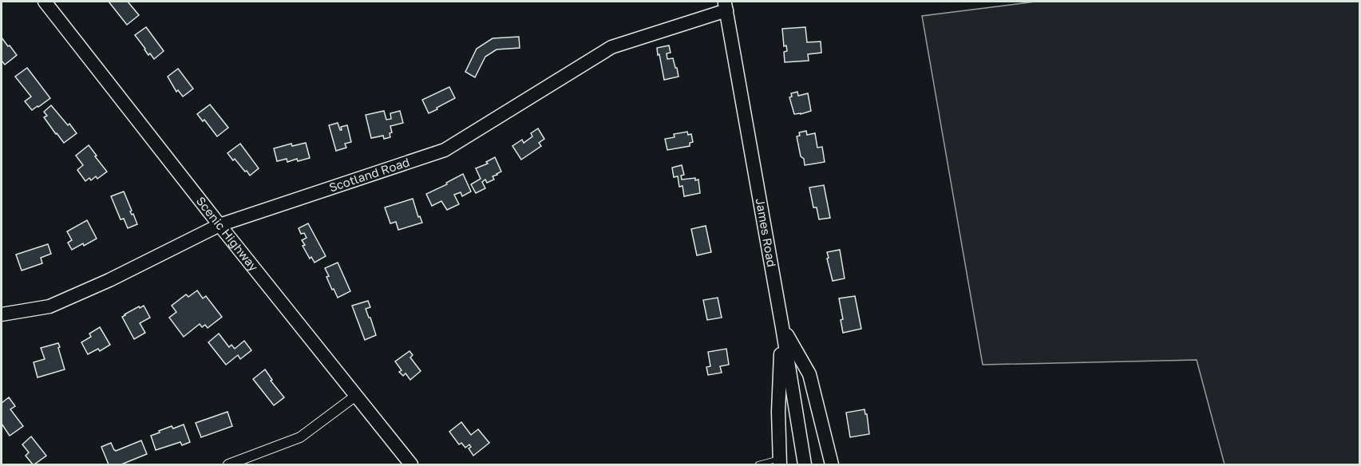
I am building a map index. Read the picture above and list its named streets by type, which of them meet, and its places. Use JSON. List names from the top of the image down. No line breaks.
{"streets":{"street":["Scotland Road","James Road","Scenic Highway"]},"crossings":[["Scotland Road","James Road"],["Scotland Road","Scenic Highway"]]}
